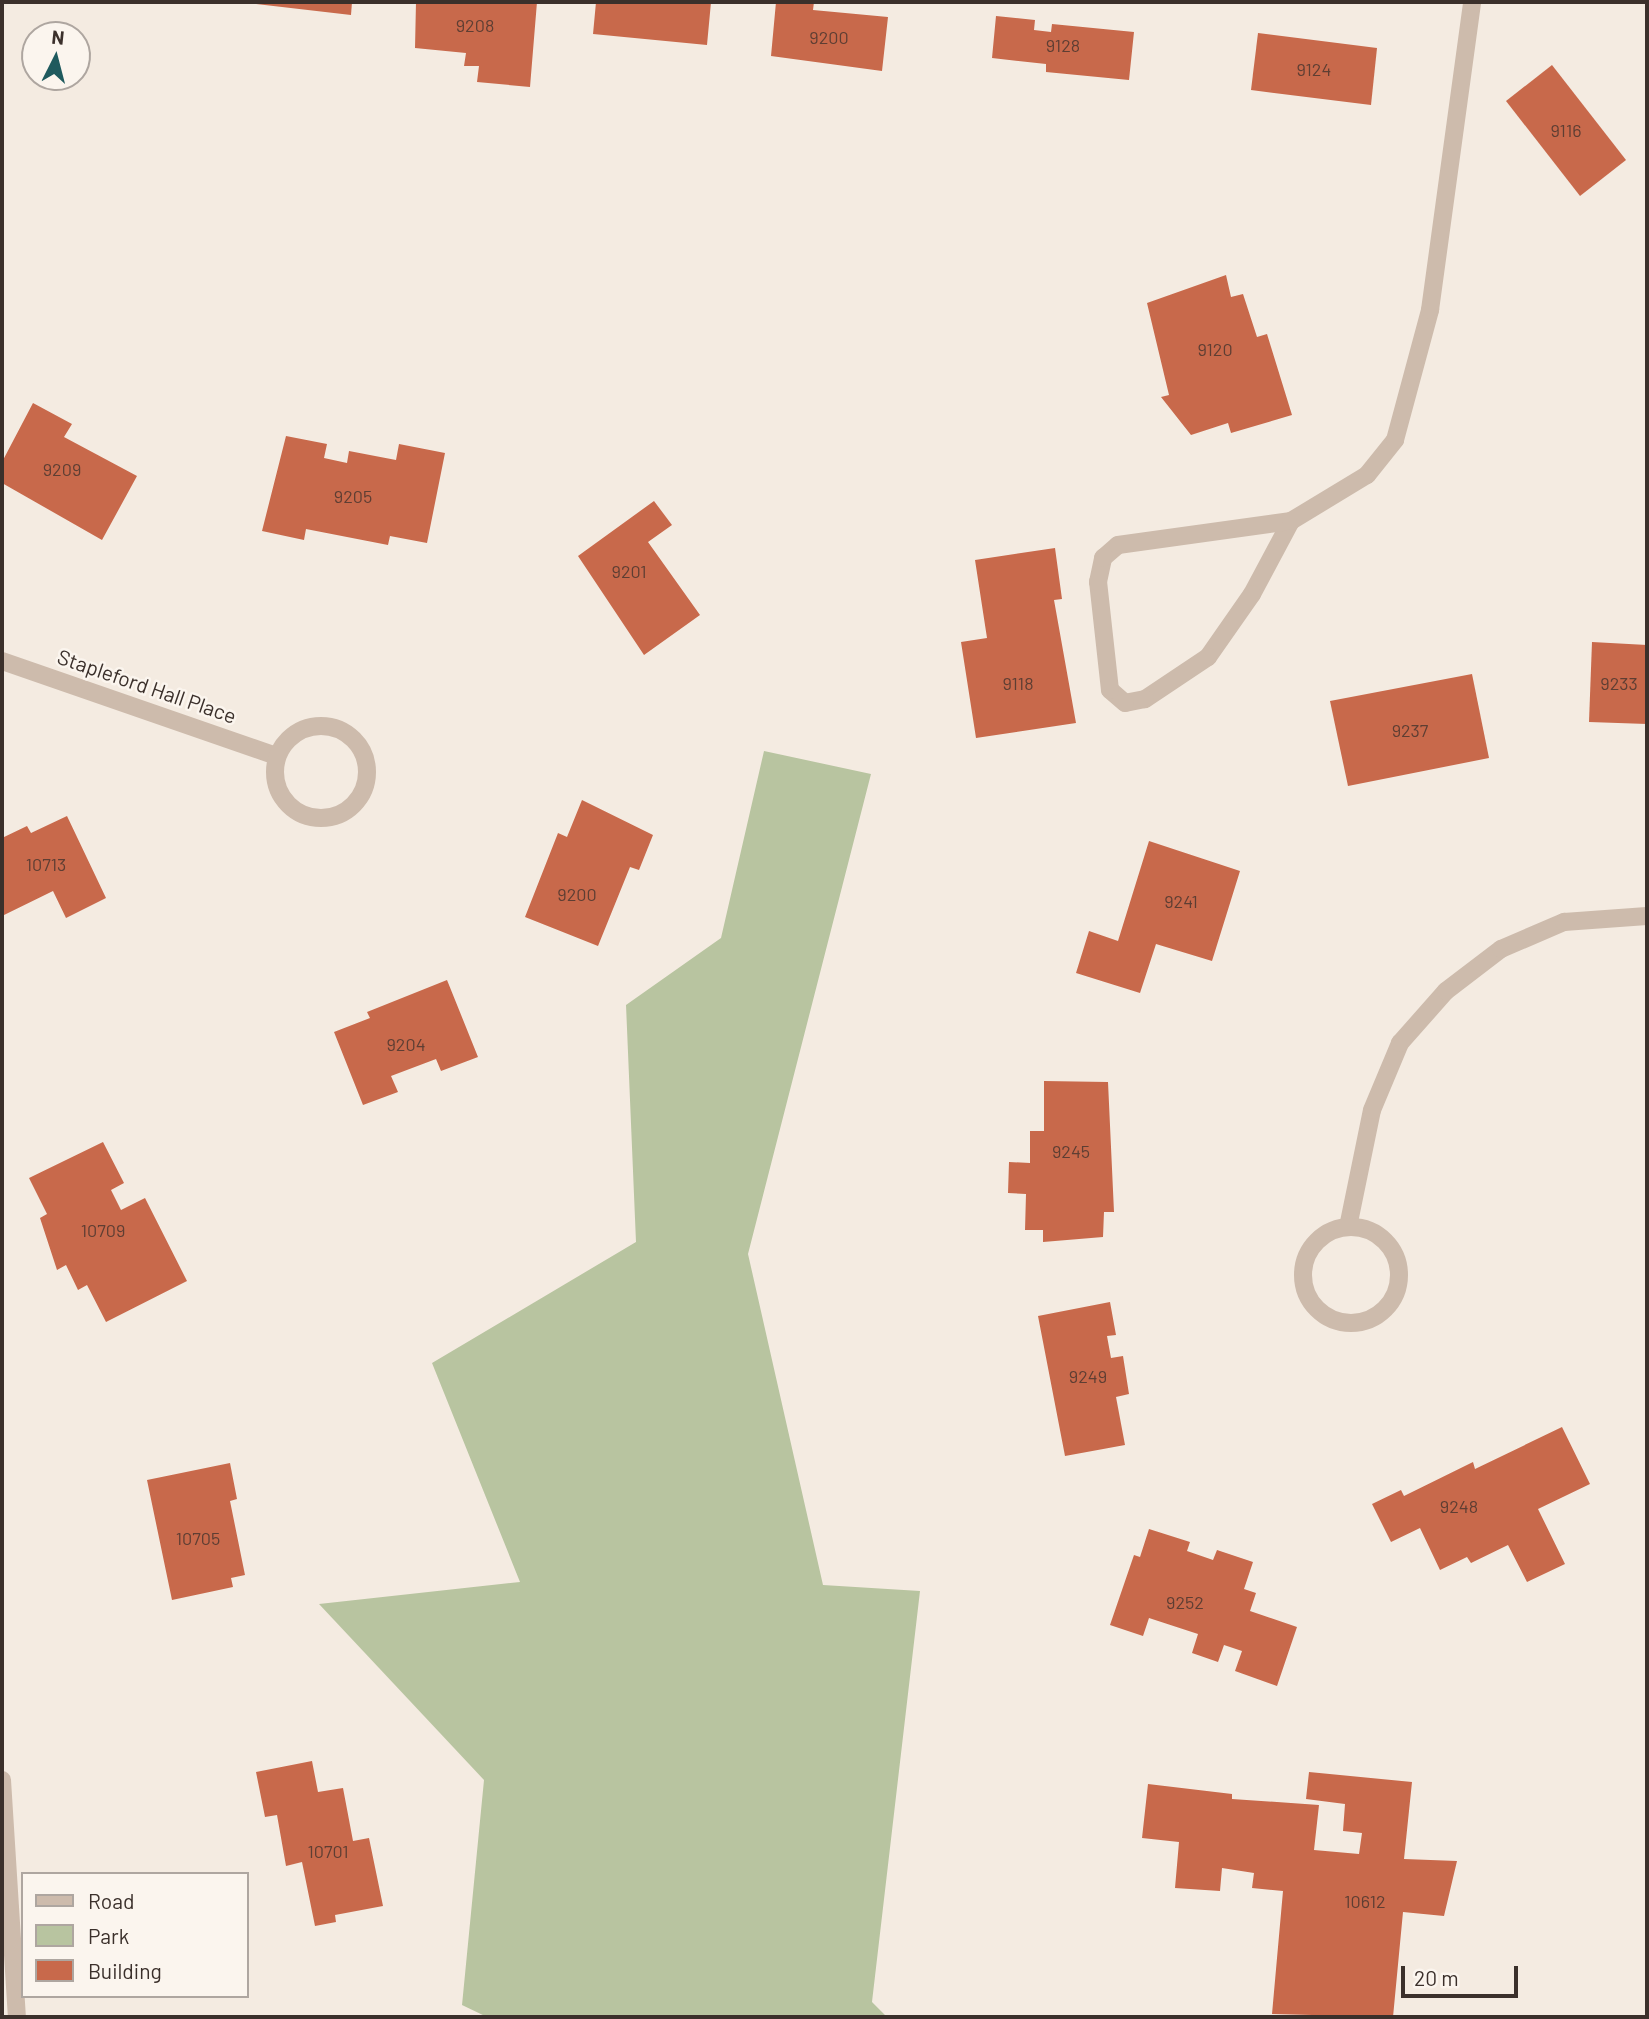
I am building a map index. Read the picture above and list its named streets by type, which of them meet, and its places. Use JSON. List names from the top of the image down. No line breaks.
{"streets":{"street":["Stapleford Hall Place"]},"house_numbers":["9208","9200","9128","9124","9116","9120","9209","9205","9201","9118","9233","9237","10713","9200","9241","9204","9245","10709","9249","9248","10705","9252","10701","10612"],"legend":["Road","Park","Building"],"scale_bar":"20 m","north":"top"}
